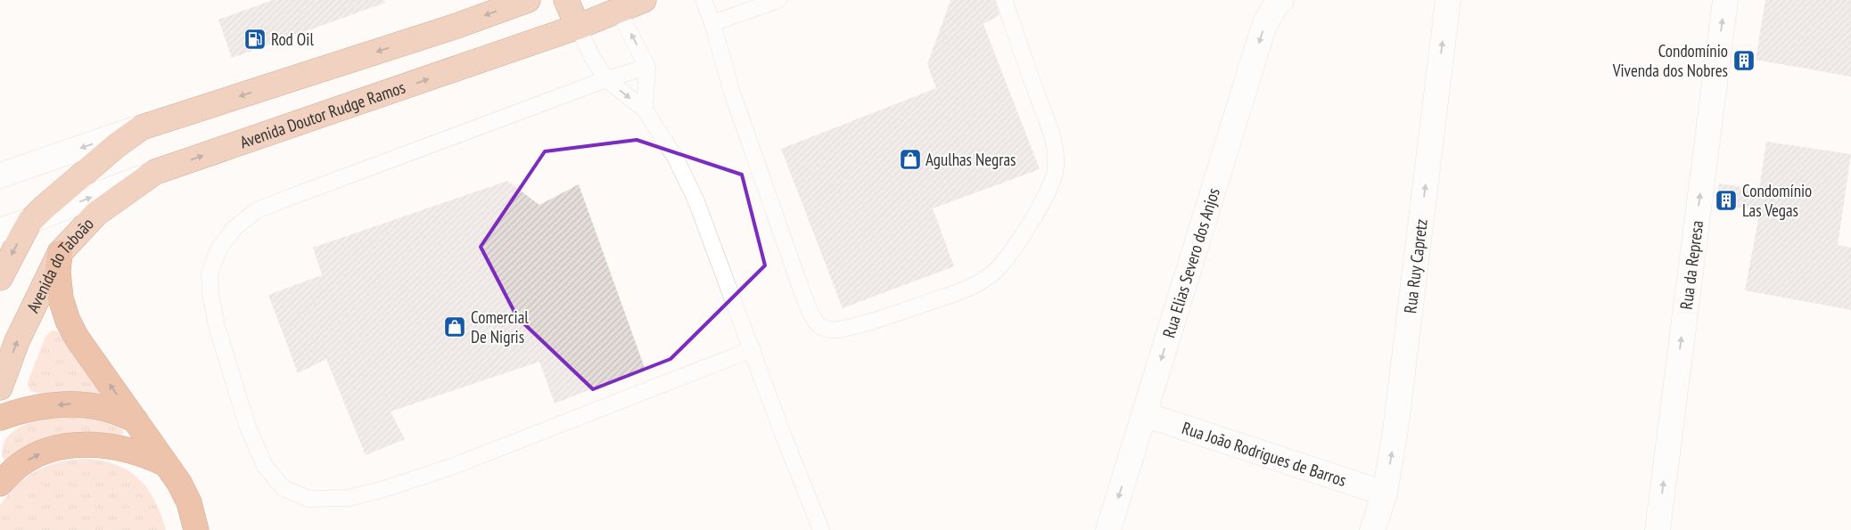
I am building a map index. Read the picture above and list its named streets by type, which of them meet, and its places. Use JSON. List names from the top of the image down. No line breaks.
{"streets":{"main road":["Avenida Doutor Rudge Ramos","Avenida do Taboão"],"street":["Rua Elias Severo dos Anjos","Rua da Represa","Rua Ruy Capretz","Rua João Rodrigues de Barros"]},"crossings":[["Avenida Doutor Rudge Ramos","Avenida do Taboão"],["Rua Elias Severo dos Anjos","Rua João Rodrigues de Barros"],["Rua Ruy Capretz","Rua João Rodrigues de Barros"]],"one_way":["Rua Elias Severo dos Anjos","Rua da Represa","Rua Ruy Capretz"],"places":{"fuel station":["Rod Oil"],"building":["Condomínio Vivenda dos Nobres","Condomínio Las Vegas"],"shop":["Agulhas Negras","Comercial De Nigris"]}}
